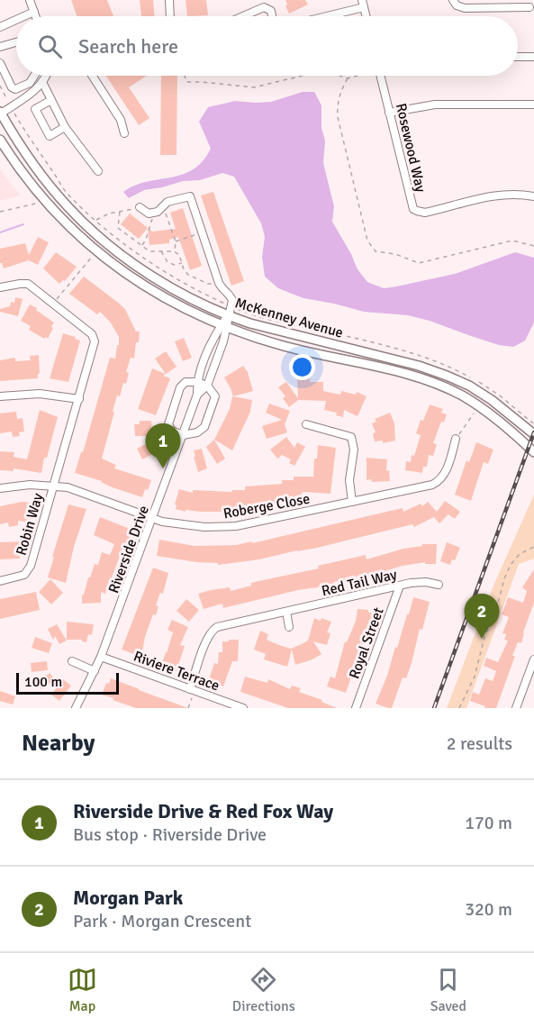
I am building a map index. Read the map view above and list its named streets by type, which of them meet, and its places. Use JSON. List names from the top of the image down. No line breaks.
{"streets":{"main road":["McKenney Avenue"],"street":["Rosewood Way","Roberge Close","Robin Way","Riverside Drive","Red Tail Way","Royal Street","Riviere Terrace"]},"crossings":[["McKenney Avenue","Riverside Drive"],["Roberge Close","Robin Way"],["Roberge Close","Riverside Drive"],["Riverside Drive","Riviere Terrace"],["Red Tail Way","Royal Street"],["Red Tail Way","Riviere Terrace"]],"scale_bar":"100 m","page":{"search":"Search here","pins":["1","2"],"scale":"100 m","heading":["Nearby","2 results"],"list":[{"mark":"1","name":"Riverside Drive & Red Fox Way","note":"Bus stop · Riverside Drive","value":"170 m"},{"mark":"2","name":"Morgan Park","note":"Park · Morgan Crescent","value":"320 m"}],"nav":["Map","Directions","Saved"]}}
